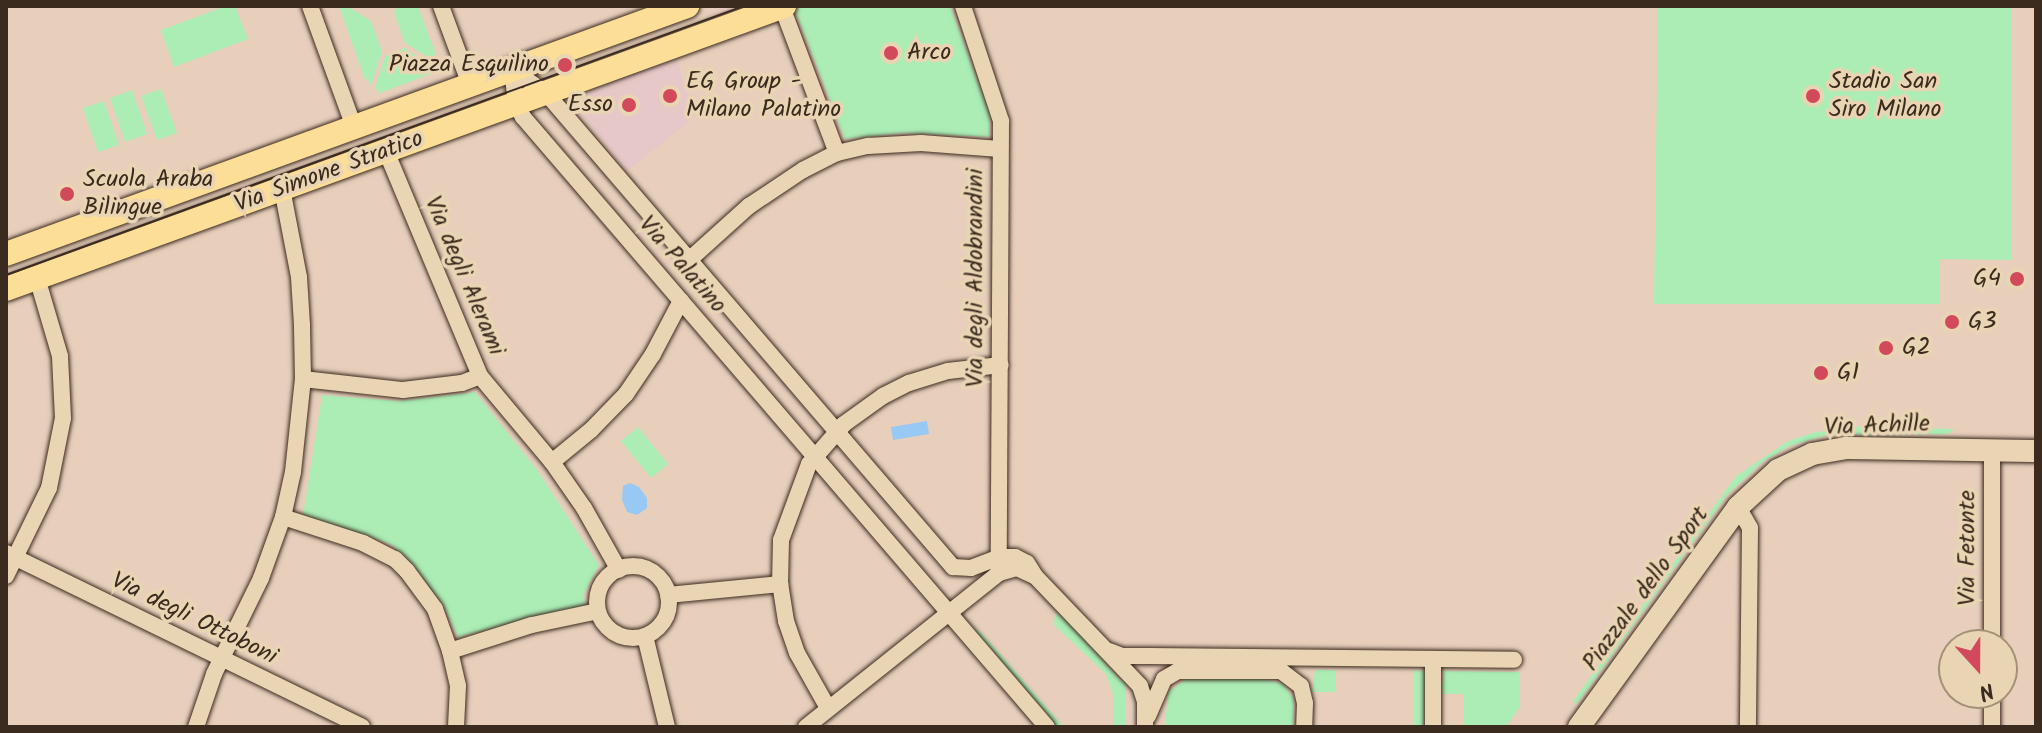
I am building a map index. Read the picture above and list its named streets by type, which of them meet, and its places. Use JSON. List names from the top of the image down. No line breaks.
{"streets":{"main road":["Via Simone Stratico"],"street":["Via Palatino","Via degli Alerami","Via degli Aldobrandini","Via Achille","Via Fetonte","Piazzale dello Sport","Via degli Ottoboni"]},"crossings":[["Via Simone Stratico","Via Palatino"],["Via Simone Stratico","Via degli Alerami"],["Via Palatino","Via degli Aldobrandini"],["Via Achille","Via Fetonte"],["Via Achille","Piazzale dello Sport"]],"places":["Arco","Piazza Esquilino","EG Group - Milano Palatino","Stadio San Siro Milano","Esso","Scuola Araba Bilingue","G4","G3","G2","G1"],"north":"bottom"}
